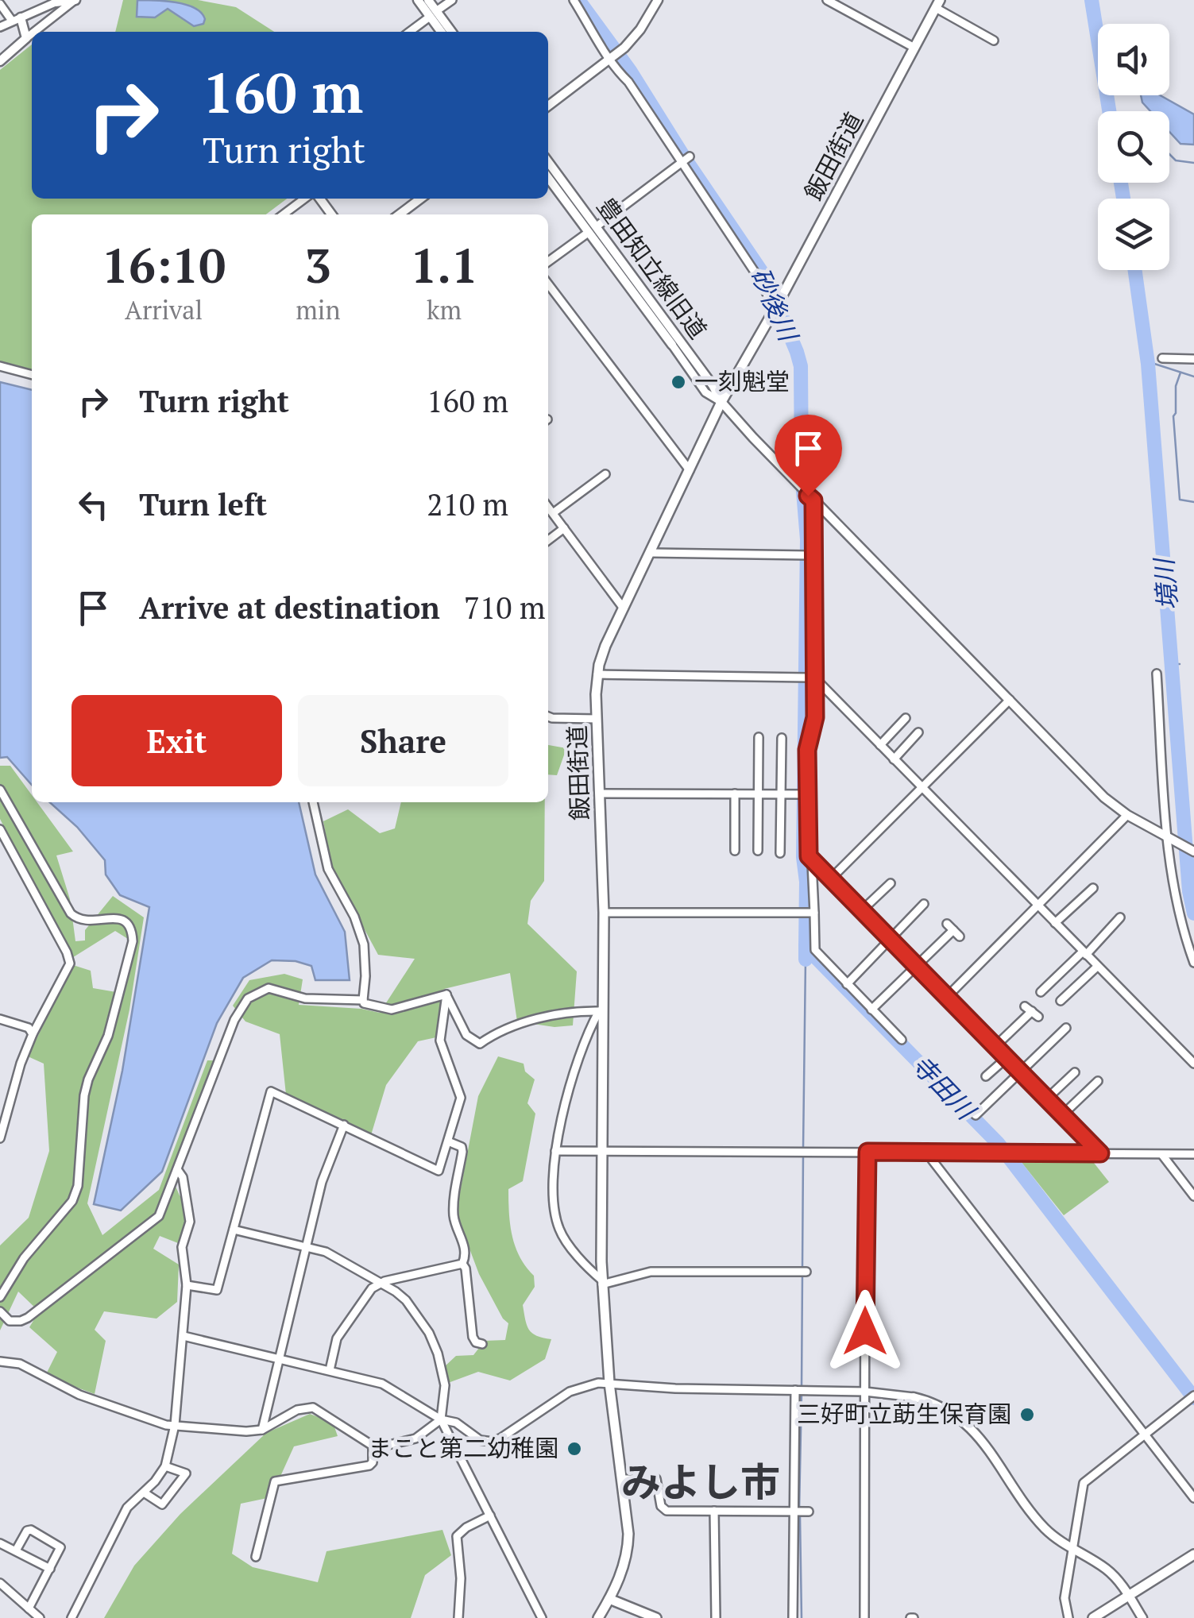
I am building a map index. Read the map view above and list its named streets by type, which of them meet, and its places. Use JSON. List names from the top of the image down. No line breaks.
{"streets":{"main road":["飯田街道"],"street":["豊田知立線旧道"]},"crossings":[["飯田街道","豊田知立線旧道"]],"districts":["みよし市"],"water":["砂後川","境川","寺田川"],"places":["一刻魁堂","三好町立莇生保育園","まこと第二幼稚園"],"page":{"turn":["160 m","Turn right"],"eta":["16:10","Arrival","3","min","1.1","km"],"list":[{"name":"Turn right","value":"160 m"},{"name":"Turn left","value":"210 m"},{"name":"Arrive at destination","value":"710 m"}],"buttons":["Exit","Share"]}}
